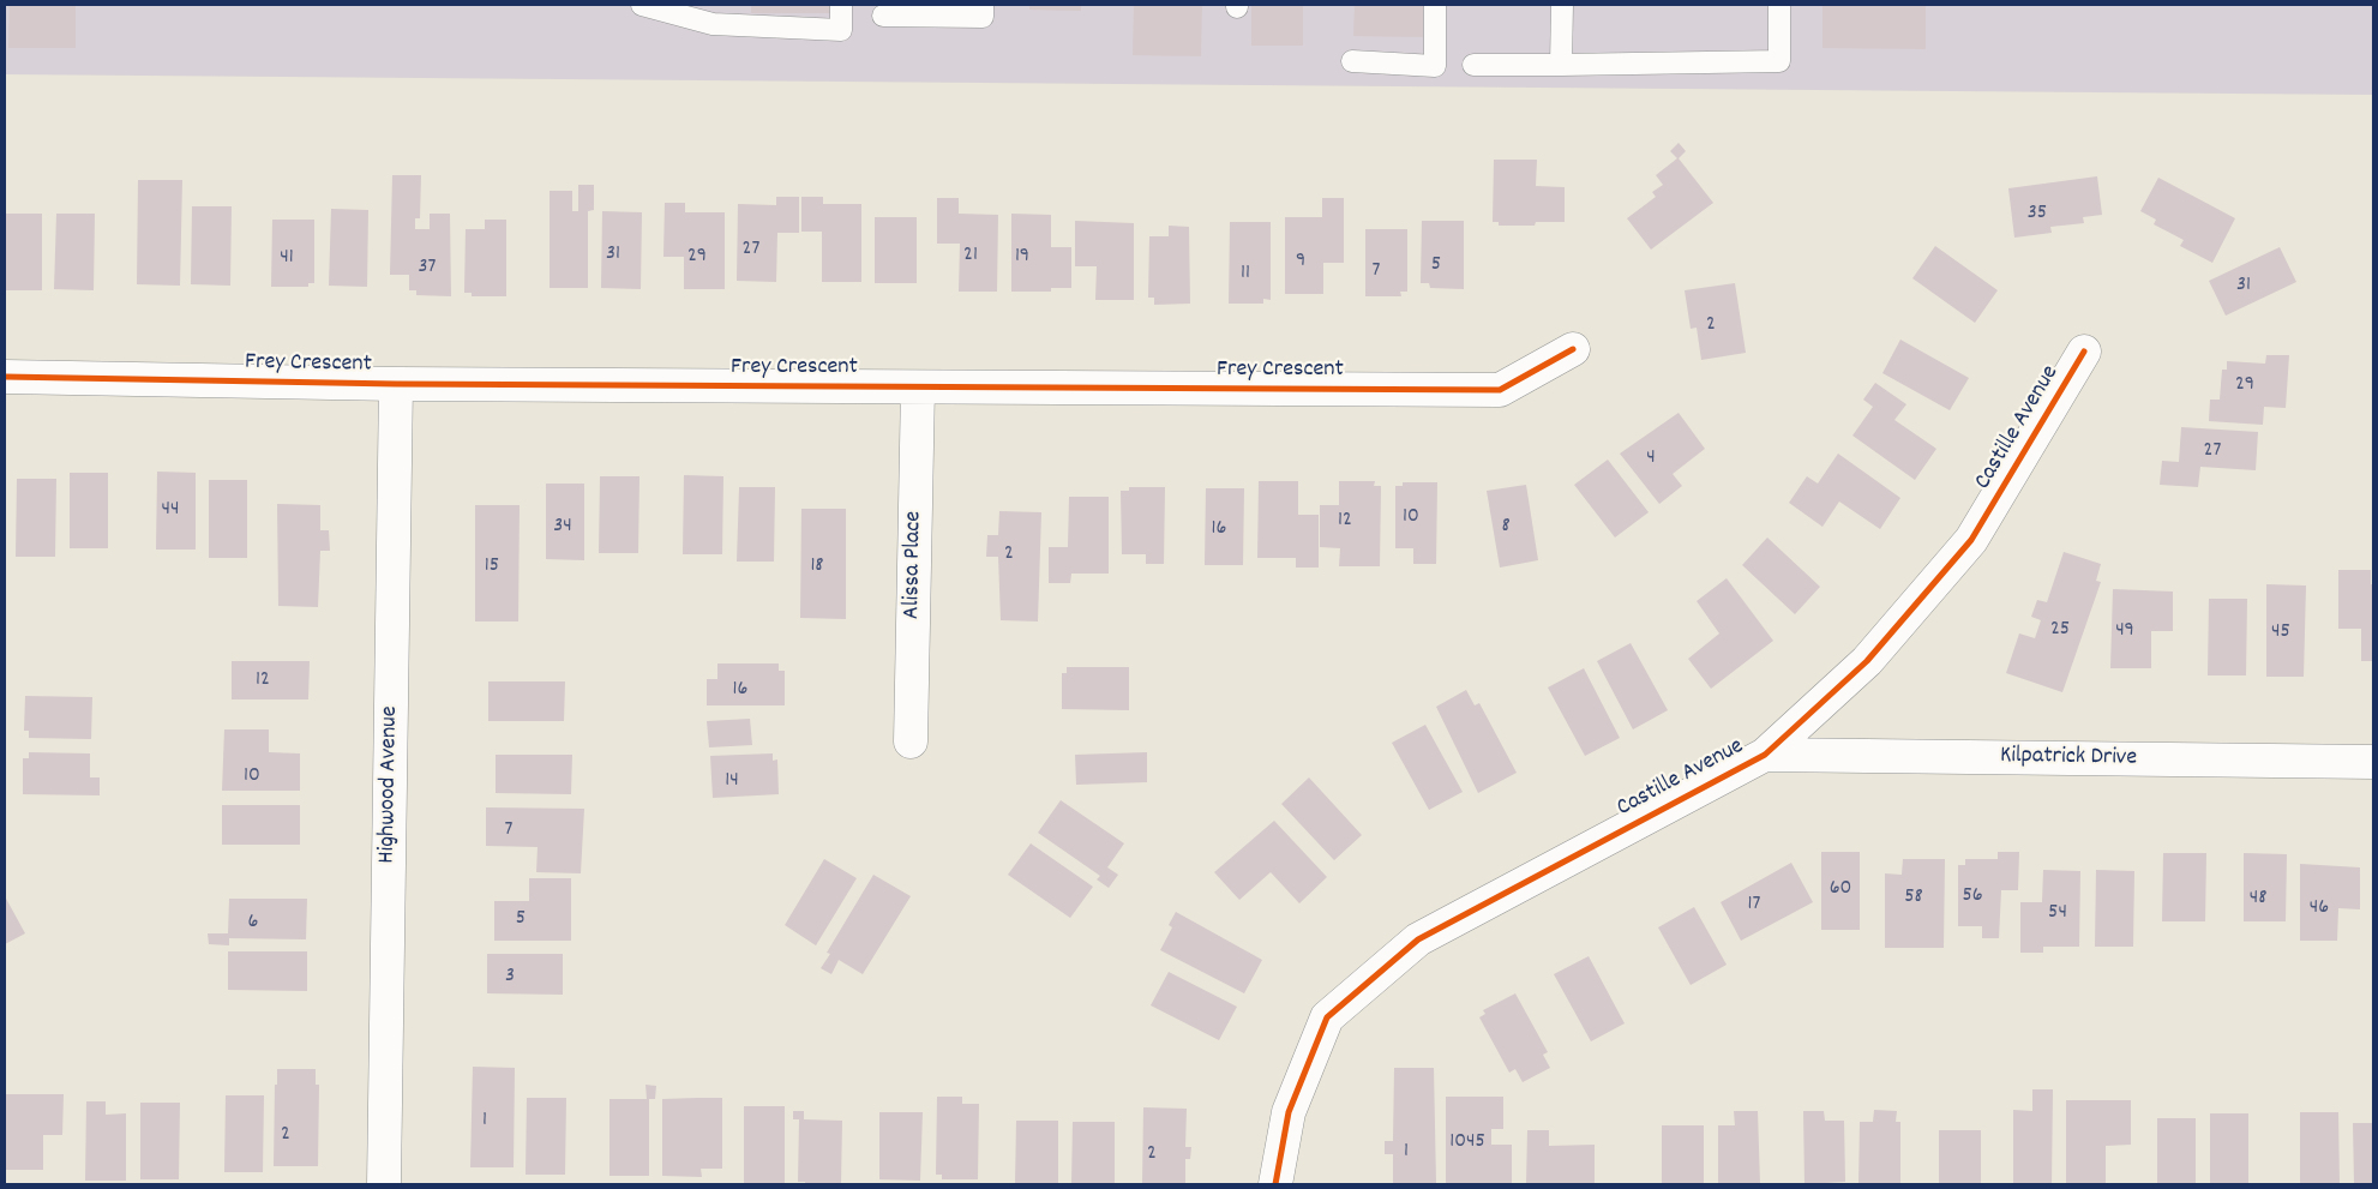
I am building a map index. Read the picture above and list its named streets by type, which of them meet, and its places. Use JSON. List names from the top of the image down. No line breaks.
{"streets":{"street":["Frey Crescent","Castille Avenue","Alissa Place","Kilpatrick Drive","Highwood Avenue"]},"crossings":[["Frey Crescent","Alissa Place"],["Frey Crescent","Highwood Avenue"],["Castille Avenue","Kilpatrick Drive"]],"house_numbers":["35","27","31","21","29","19","41","9","5","37","7","11","31","2","29","27","4","44","10","12","34","8","16","2","15","18","25","49","45","12","16","10","14","7","60","56","58","48","17","46","54","5","6","3","1","2","1045","1","2"]}
